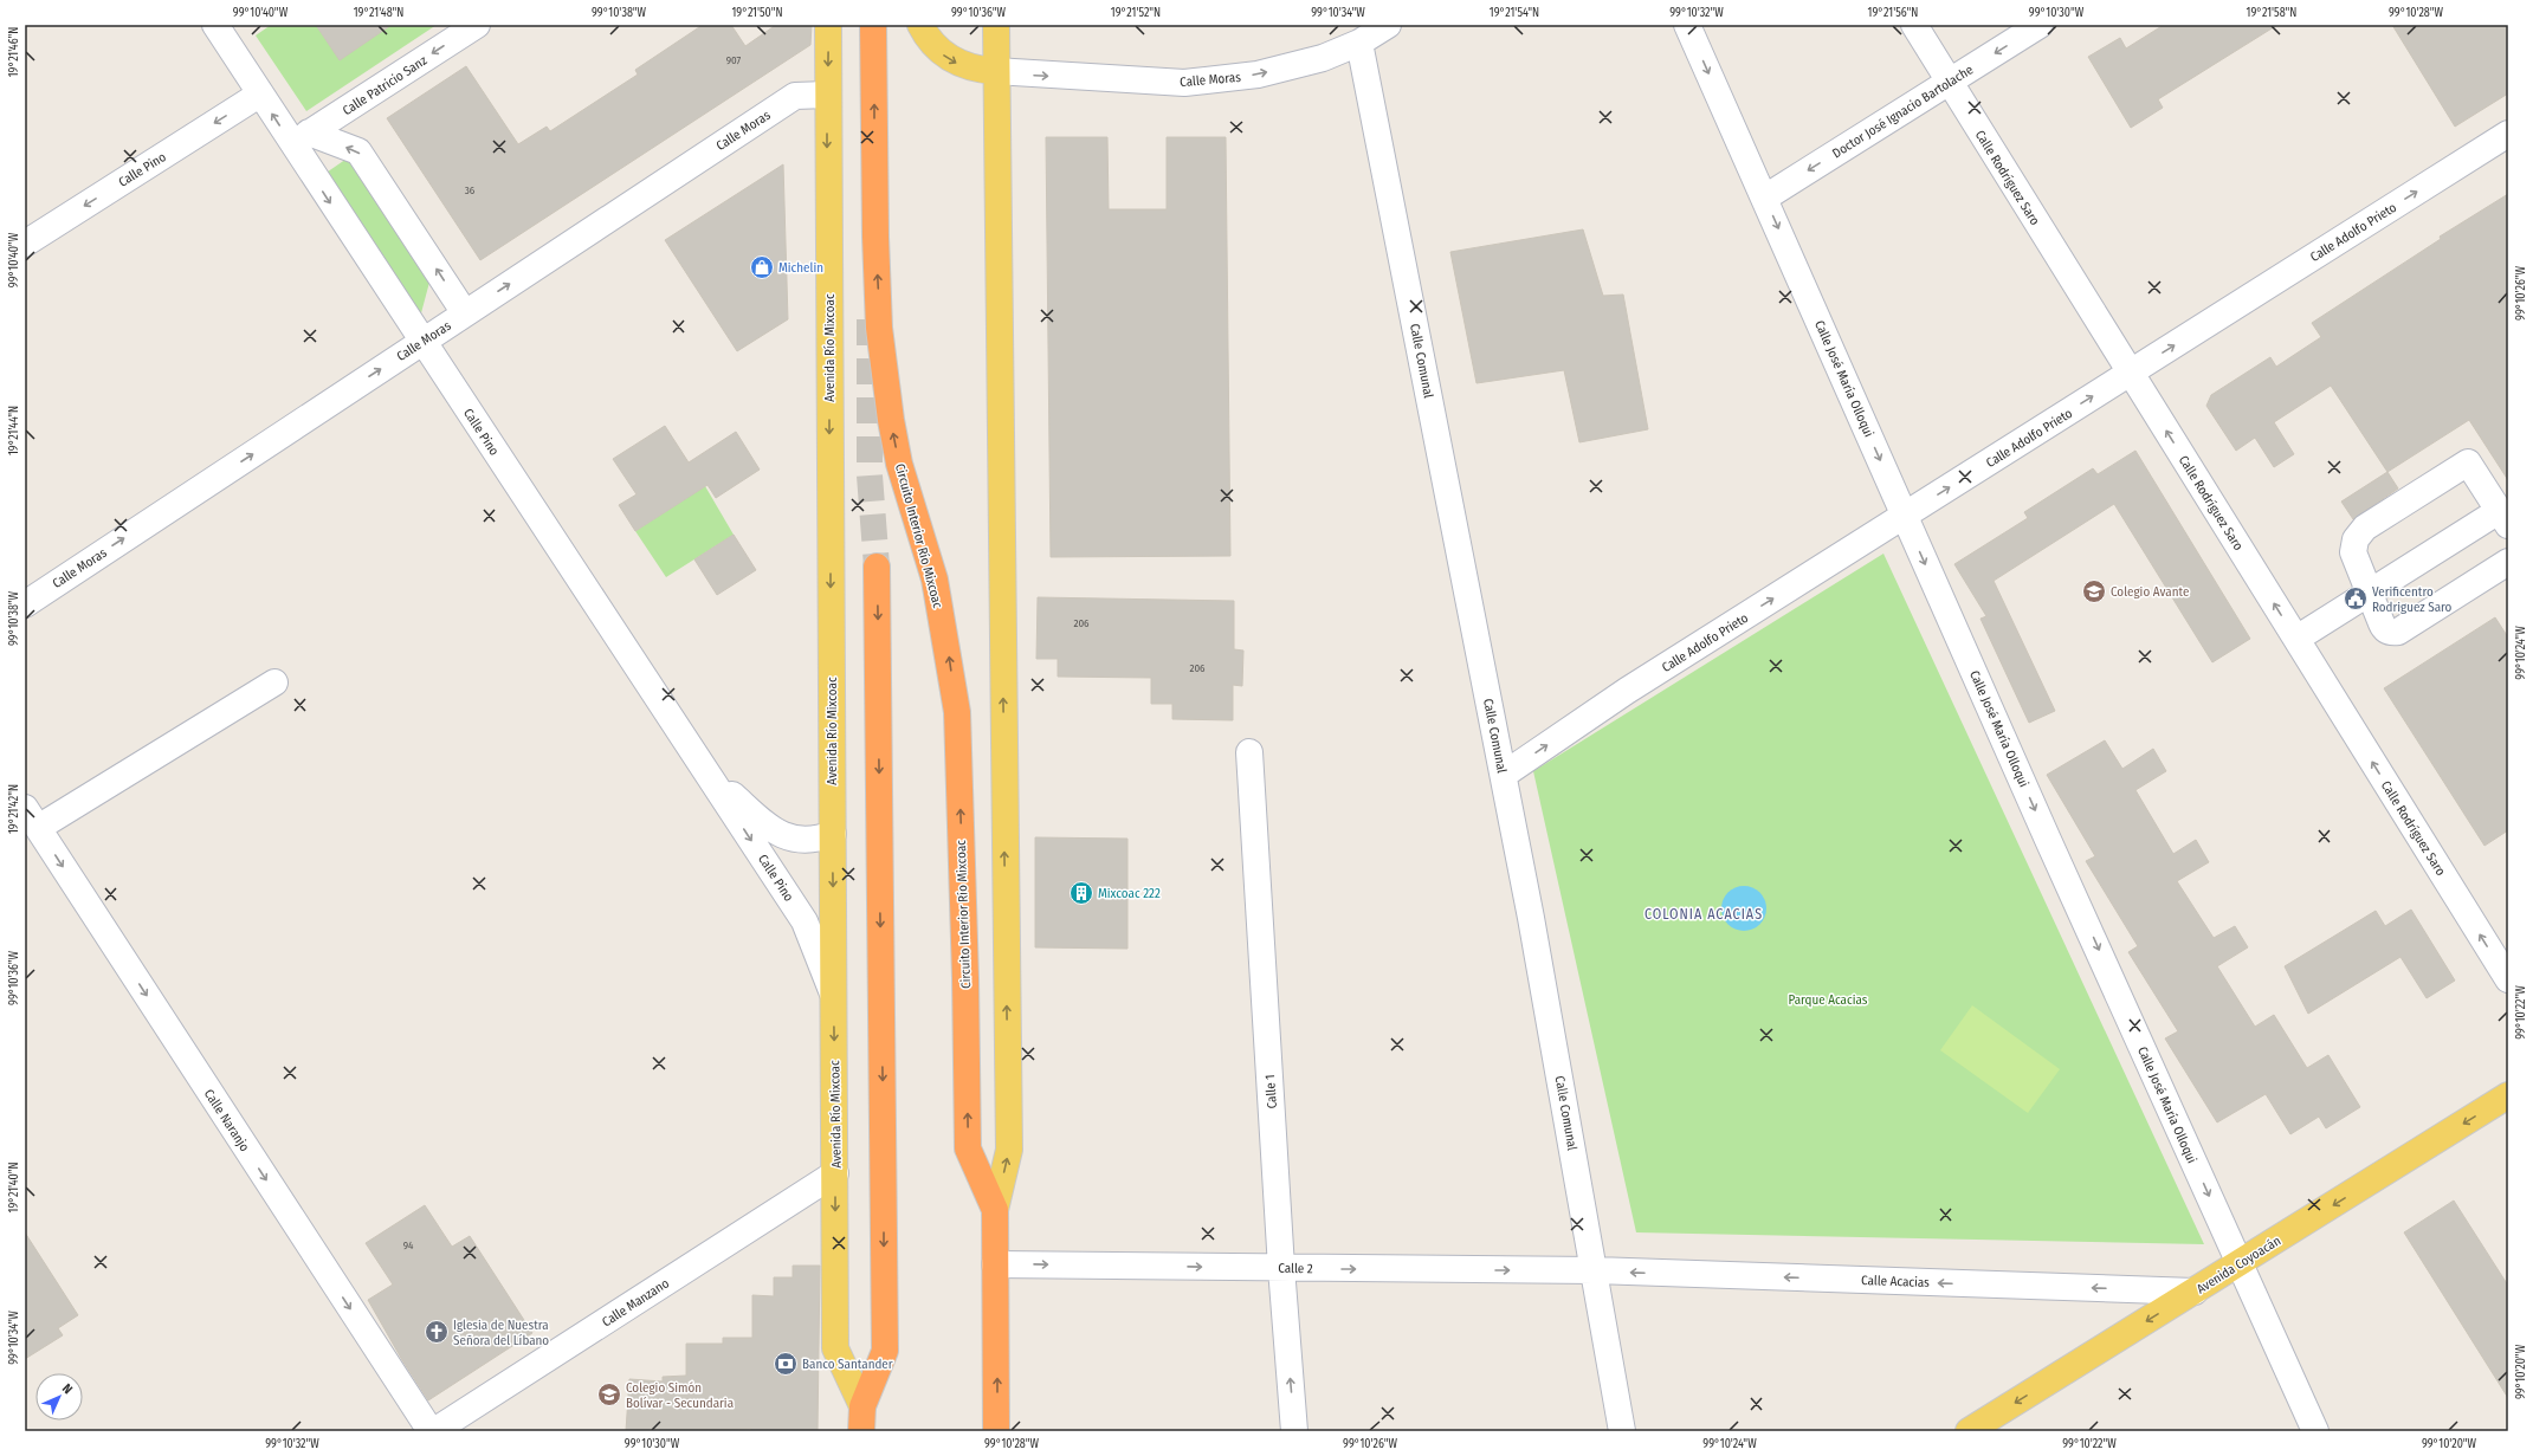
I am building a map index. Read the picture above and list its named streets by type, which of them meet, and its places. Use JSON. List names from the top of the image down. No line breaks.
{"streets":{"highway":["Circuito Interior Río Mixcoac"],"main road":["Avenida Río Mixcoac","Avenida Coyoacán"],"street":["Calle Moras","Calle Patricio Sanz","Doctor José Ignacio Bartolache","Calle Pino","Calle Rodríguez Saro","Calle Adolfo Prieto","Calle Comunal","Calle José María Olloqui","Calle 1","Calle Naranjo","Calle 2","Calle Acacias","Calle Manzano"]},"crossings":[["Calle Moras","Calle Pino"],["Calle Moras","Avenida Río Mixcoac"],["Calle Moras","Calle Comunal"],["Calle Patricio Sanz","Calle Pino"],["Doctor José Ignacio Bartolache","Calle Rodríguez Saro"],["Doctor José Ignacio Bartolache","Calle José María Olloqui"],["Calle Pino","Avenida Río Mixcoac"],["Calle Rodríguez Saro","Calle Adolfo Prieto"],["Calle Adolfo Prieto","Calle Comunal"],["Calle Adolfo Prieto","Calle José María Olloqui"],["Avenida Río Mixcoac","Calle Manzano"],["Calle Comunal","Calle 2"],["Calle Comunal","Calle Acacias"],["Calle José María Olloqui","Avenida Coyoacán"],["Calle 1","Calle 2"],["Avenida Coyoacán","Calle Acacias"],["Calle 2","Calle Acacias"]],"one_way":["Calle Moras","Calle Patricio Sanz","Doctor José Ignacio Bartolache","Calle Rodríguez Saro","Calle Adolfo Prieto","Calle José María Olloqui","Calle Naranjo","Avenida Coyoacán","Calle 2","Calle Acacias"],"districts":["COLONIA ACACIAS"],"parks":["Parque Acacias"],"places":{"shop":["Michelin"],"school or university":["Colegio Avante","Colegio Simón Bolívar - Secundaria"],"public building":["Verificentro Rodriguez Saro"],"building":["Mixcoac 222"],"church":["Iglesia de Nuestra Señora del Líbano"],"bank":["Banco Santander"]},"house_numbers":["907","36","206","206","94"],"north":"top right","coordinates":["99°10'40\"W","19°21'48\"N","99°10'38\"W","19°21'50\"N","99°10'36\"W","19°21'52\"N","99°10'34\"W","19°21'54\"N","99°10'32\"W","19°21'56\"N","99°10'30\"W","19°21'58\"N","99°10'28\"W","19°21'46\"N","99°10'26\"W","19°21'44\"N","99°10'24\"W","19°21'42\"N","99°10'22\"W","19°21'40\"N","99°10'20\"W"]}
